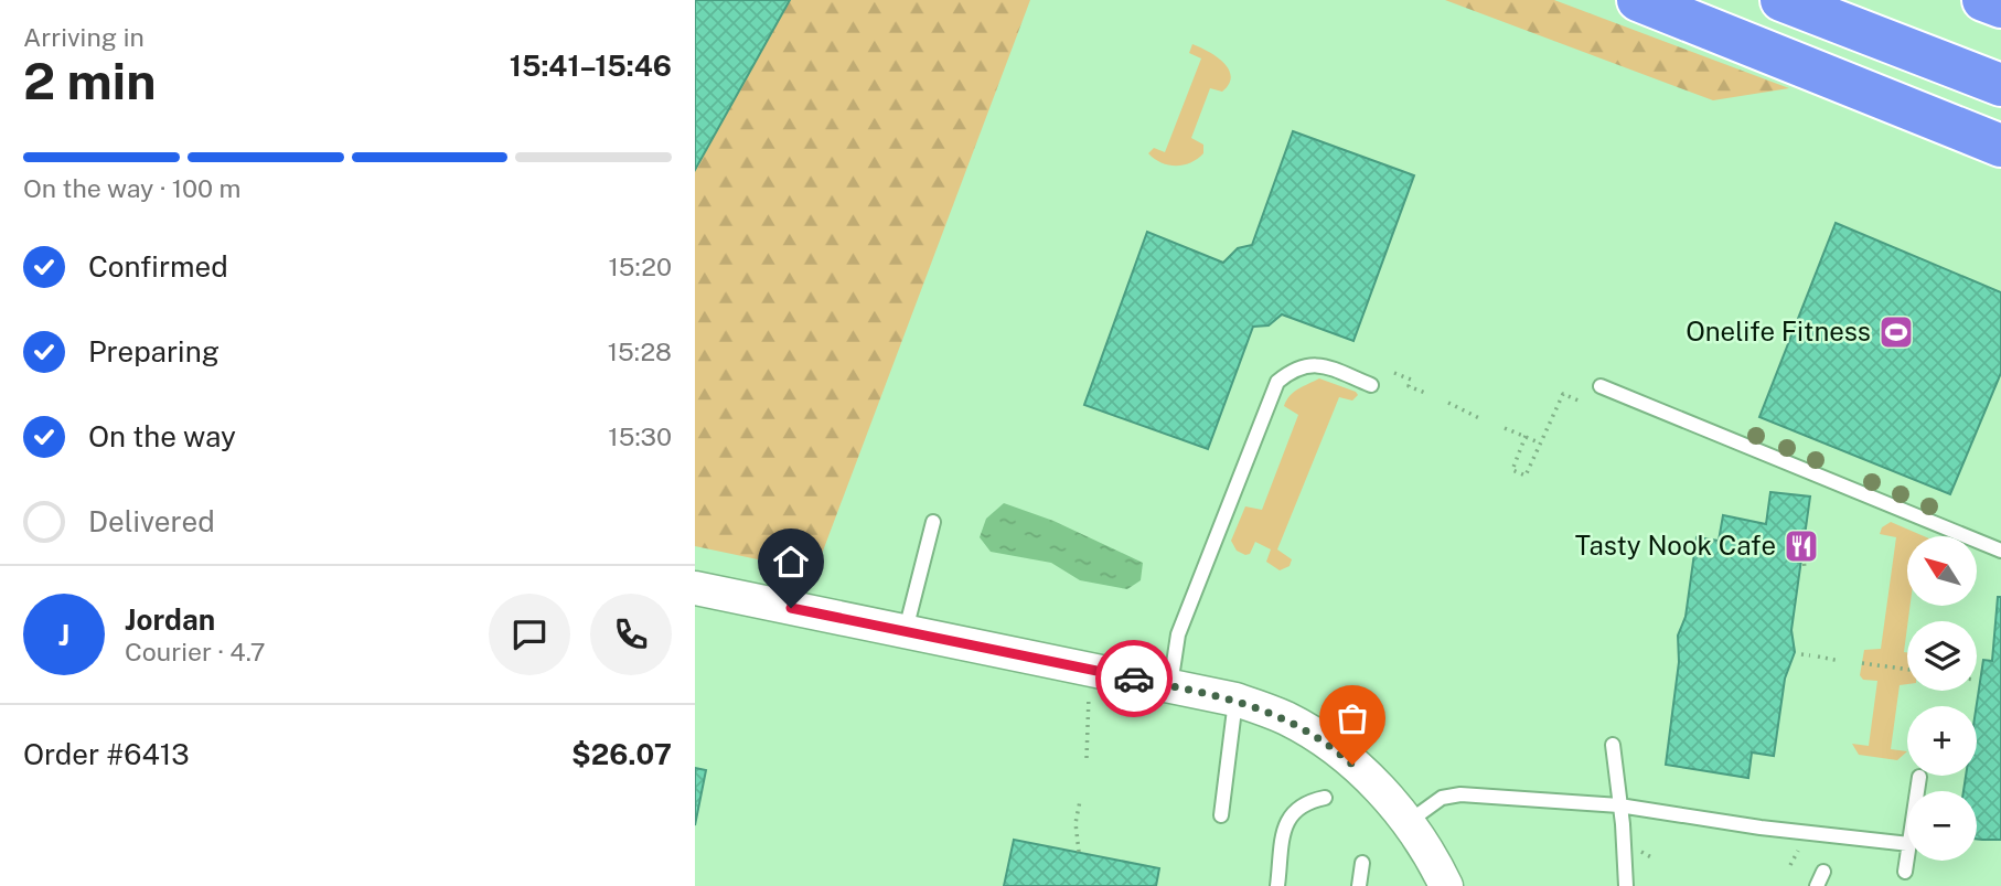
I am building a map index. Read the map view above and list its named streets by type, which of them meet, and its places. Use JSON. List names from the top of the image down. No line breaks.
{"places":{"sports":["Onelife Fitness"],"restaurant":["Tasty Nook Cafe"]},"north":"top left","page":{"heading":["2 min","Arriving in","15:41–15:46"],"panel":["Jordan","Courier · 4.7","Order #6413","$26.07"],"bar":"On the way · 100 m","list":[["Confirmed","15:20"],["Preparing","15:28"],["On the way","15:30"],"Delivered"],"map_buttons":["+","−"],"round":"J"}}
